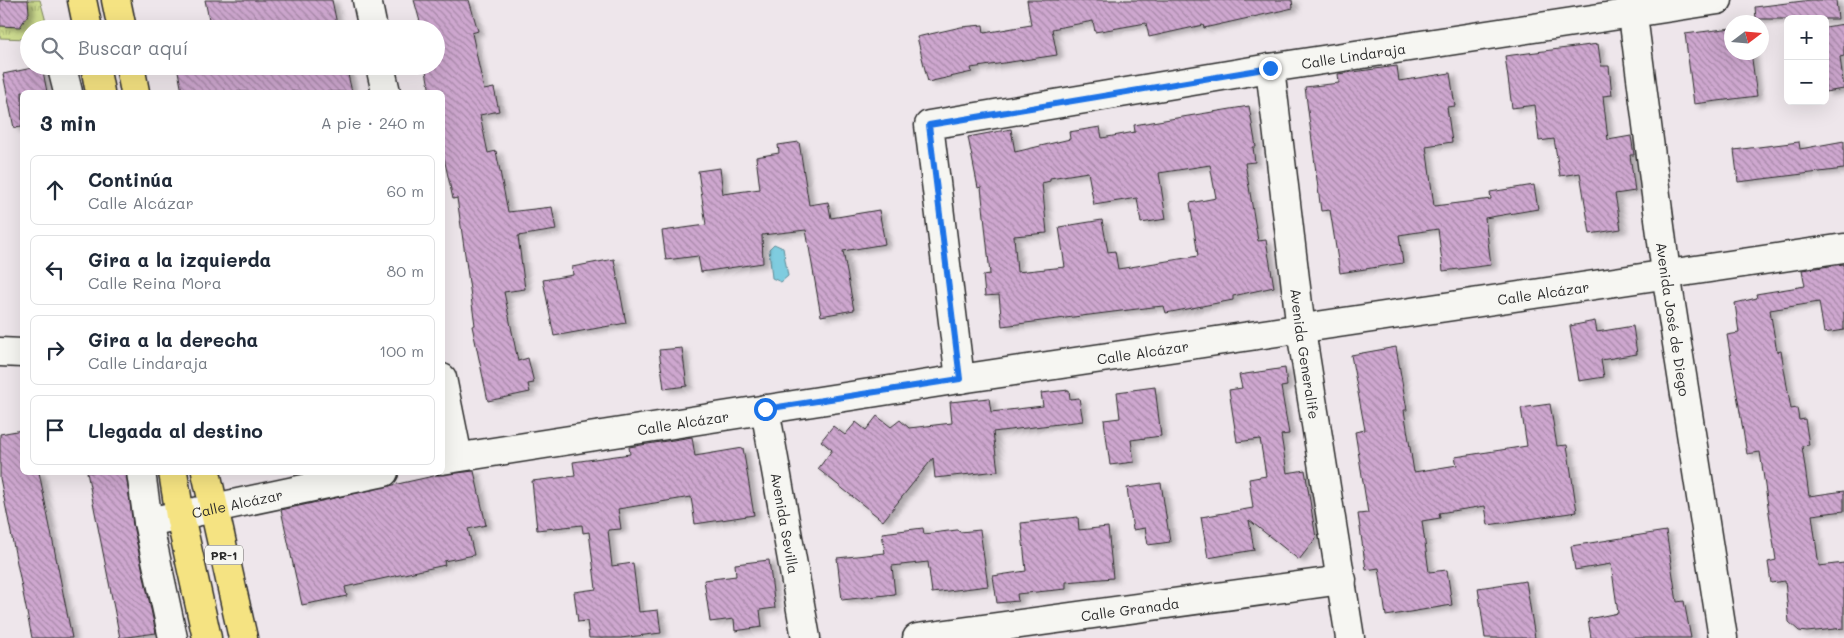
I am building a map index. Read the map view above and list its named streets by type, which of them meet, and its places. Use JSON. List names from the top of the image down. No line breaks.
{"streets":{"main road":["PR-1"],"street":["Calle Lindaraja","Calle Alcázar","Avenida José de Diego","Avenida Generalife","Avenida Sevilla","Calle Granada"]},"crossings":[["Calle Lindaraja","Calle Alcázar"],["Calle Lindaraja","Avenida José de Diego"],["Calle Lindaraja","Avenida Generalife"],["Calle Alcázar","Avenida José de Diego"],["Calle Alcázar","Avenida Generalife"],["Calle Alcázar","Avenida Sevilla"],["Calle Alcázar","PR-1"],["Avenida Generalife","Calle Granada"]],"north":"right","page":{"map_buttons":["+","−"],"search":"Buscar aquí","heading":["3 min","A pie · 240 m"],"list":[["Continúa","Calle Alcázar","60 m"],["Gira a la izquierda","Calle Reina Mora","80 m"],["Gira a la derecha","Calle Lindaraja","100 m"],"Llegada al destino"]}}
